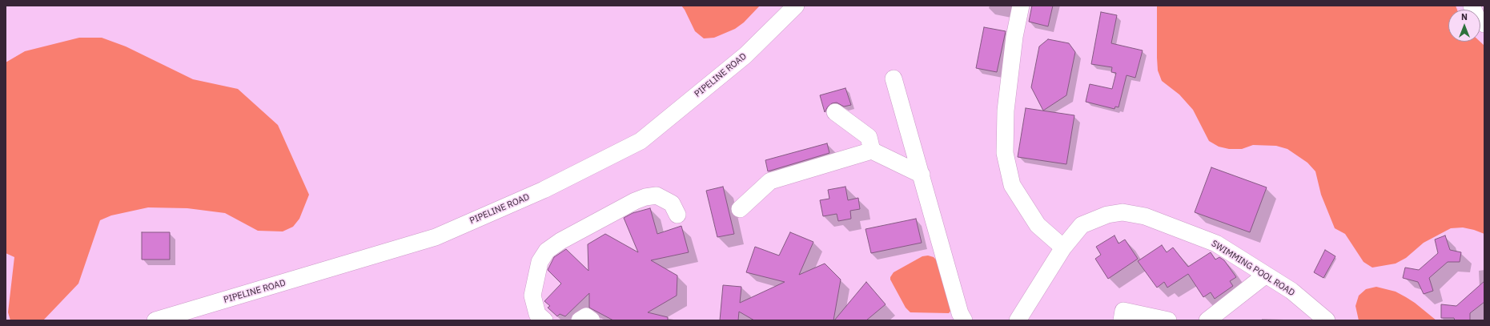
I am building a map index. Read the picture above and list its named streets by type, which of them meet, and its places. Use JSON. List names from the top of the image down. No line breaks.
{"streets":{"lane":["PIPELINE ROAD","SWIMMING POOL ROAD"]},"north":"top"}
